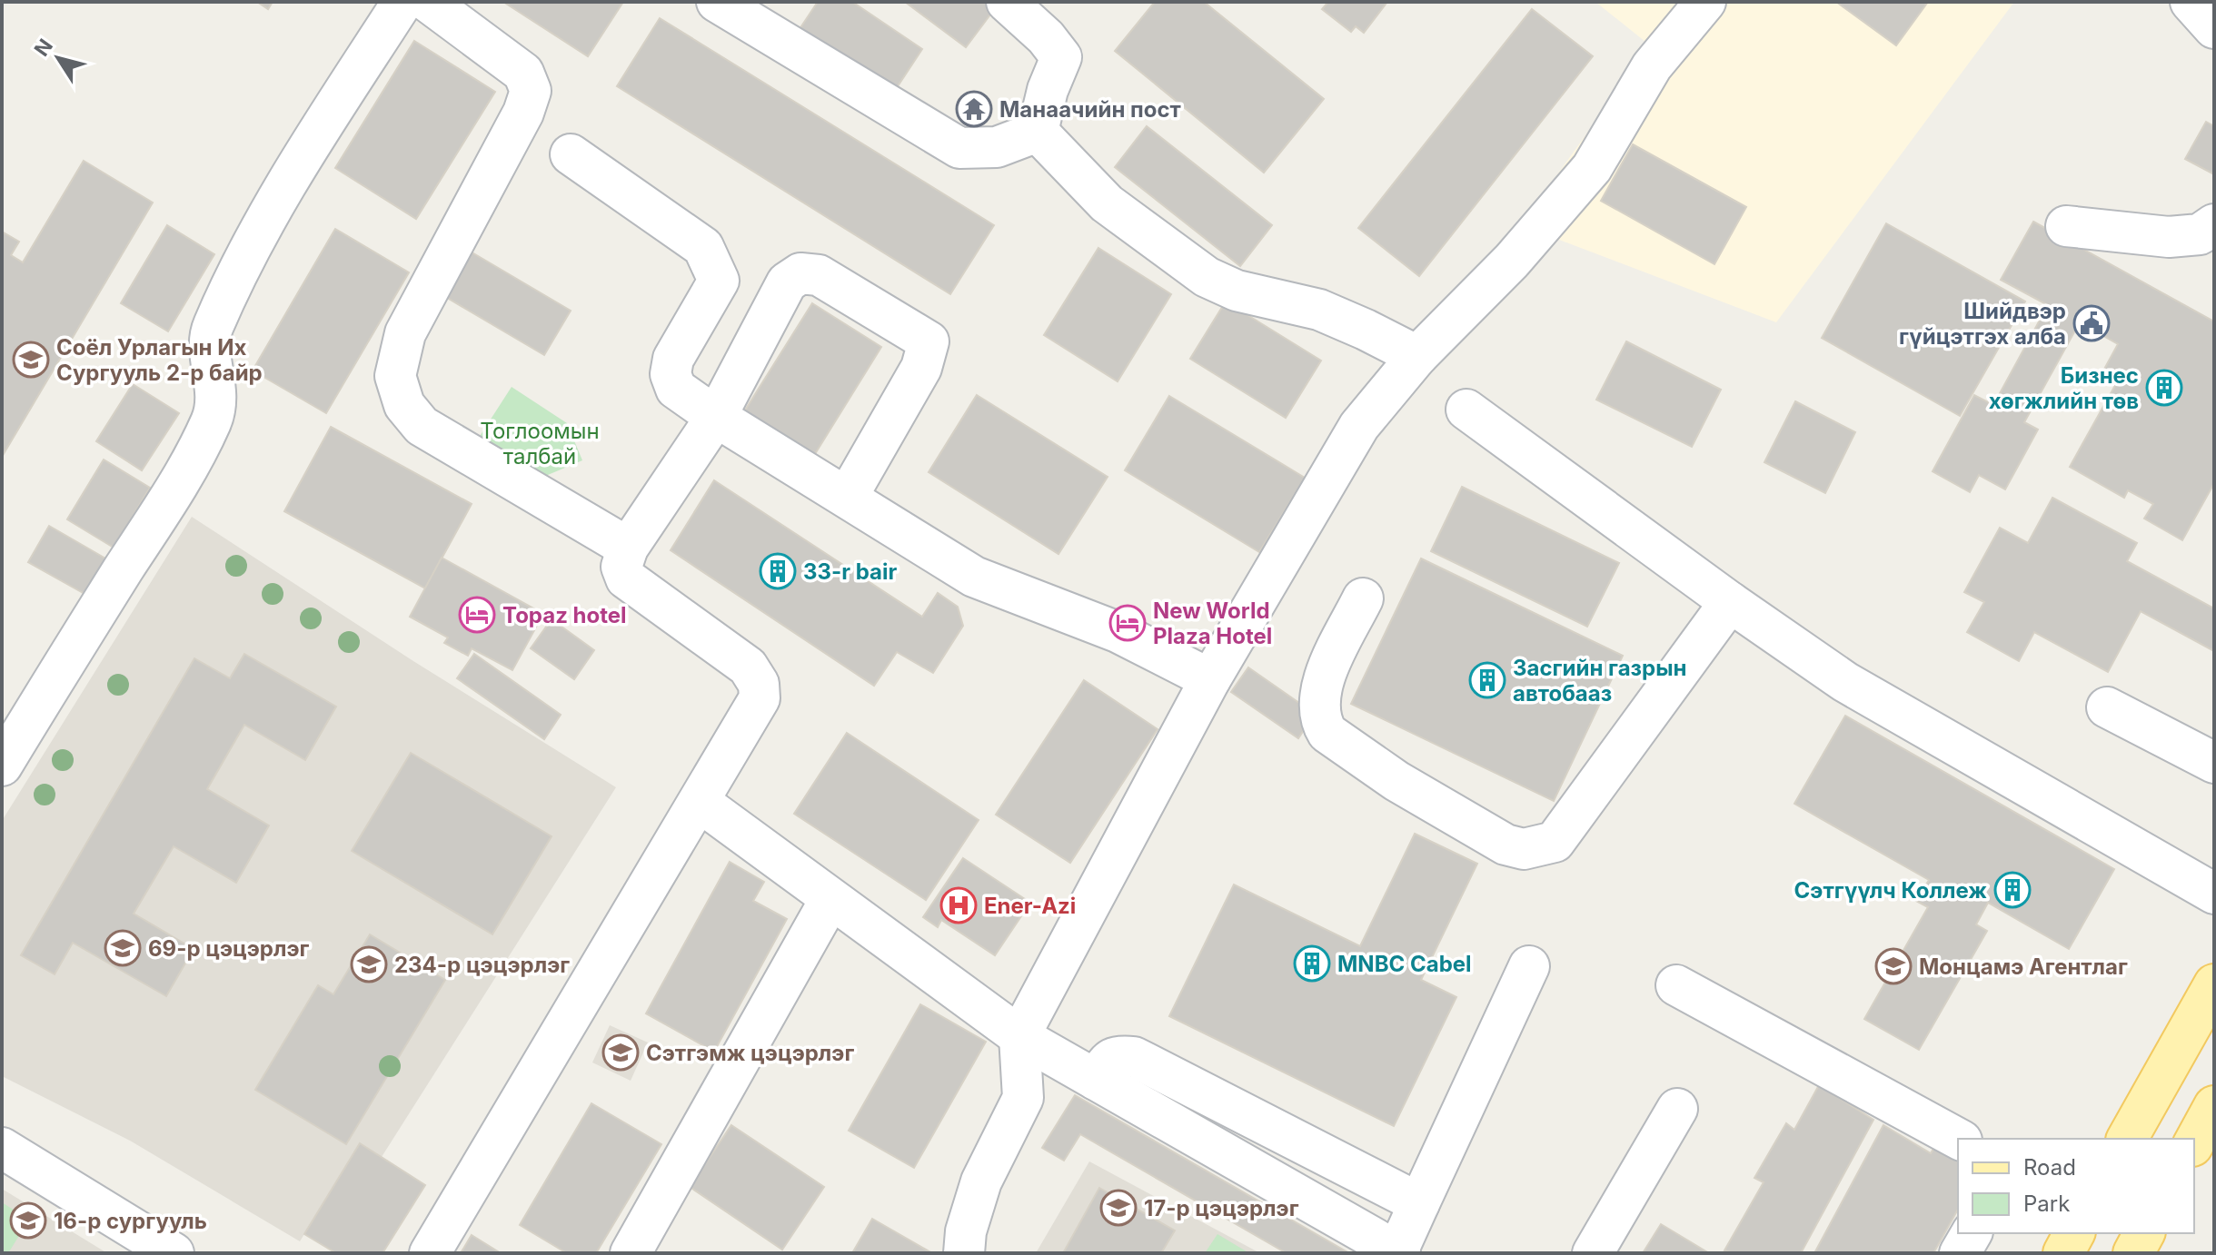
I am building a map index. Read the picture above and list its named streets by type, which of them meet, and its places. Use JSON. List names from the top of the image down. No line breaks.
{"parks":["Тоглоомын талбай"],"places":{"temple":["Манаачийн пост"],"public building":["Шийдвэр гүйцэтгэх алба"],"school or university":["Соёл Урлагын Их Сургууль 2-р байр","69-р цэцэрлэг","234-р цэцэрлэг","Монцамэ Агентлаг","Сэтгэмж цэцэрлэг","17-р цэцэрлэг","16-р сургууль"],"building":["Бизнес хөгжлийн төв","33-r bair","Засгийн газрын автобааз","Сэтгүүлч Коллеж","MNBC Cabel"],"hotel":["Topaz hotel","New World Plaza Hotel"],"hospital":["Ener-Azi"]},"legend":["Road","Park"],"north":"top left"}
